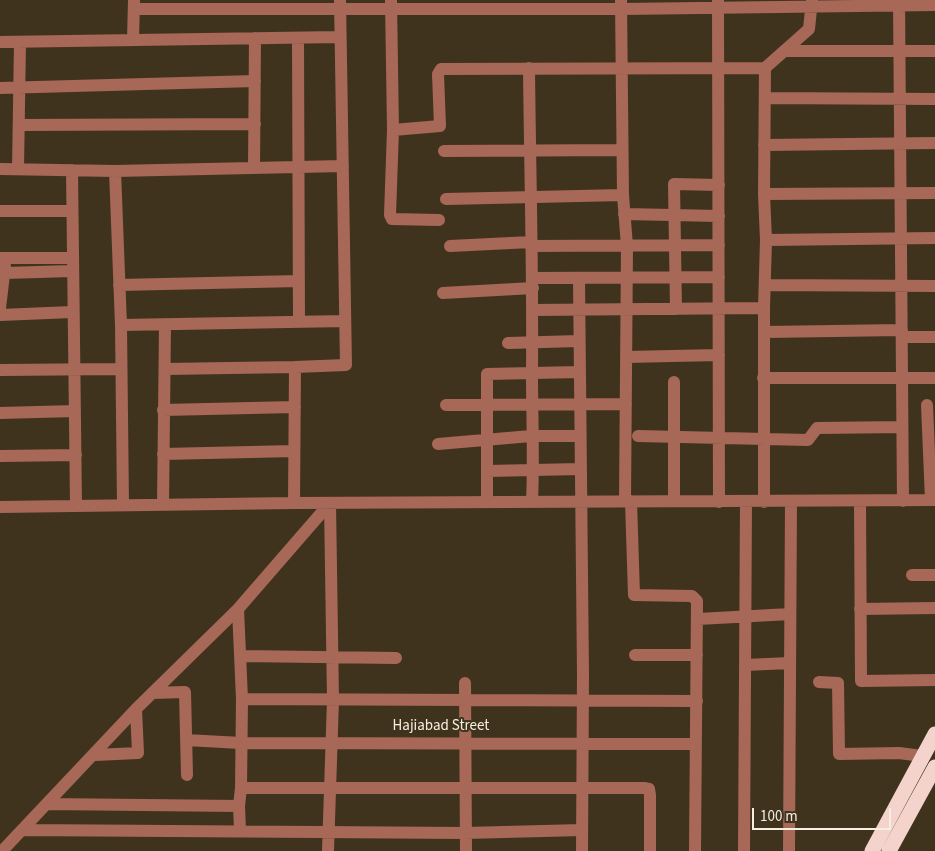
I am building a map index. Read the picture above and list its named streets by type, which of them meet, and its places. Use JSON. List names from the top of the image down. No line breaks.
{"streets":{"street":["Hajiabad Street"]},"scale_bar":"100 m"}
